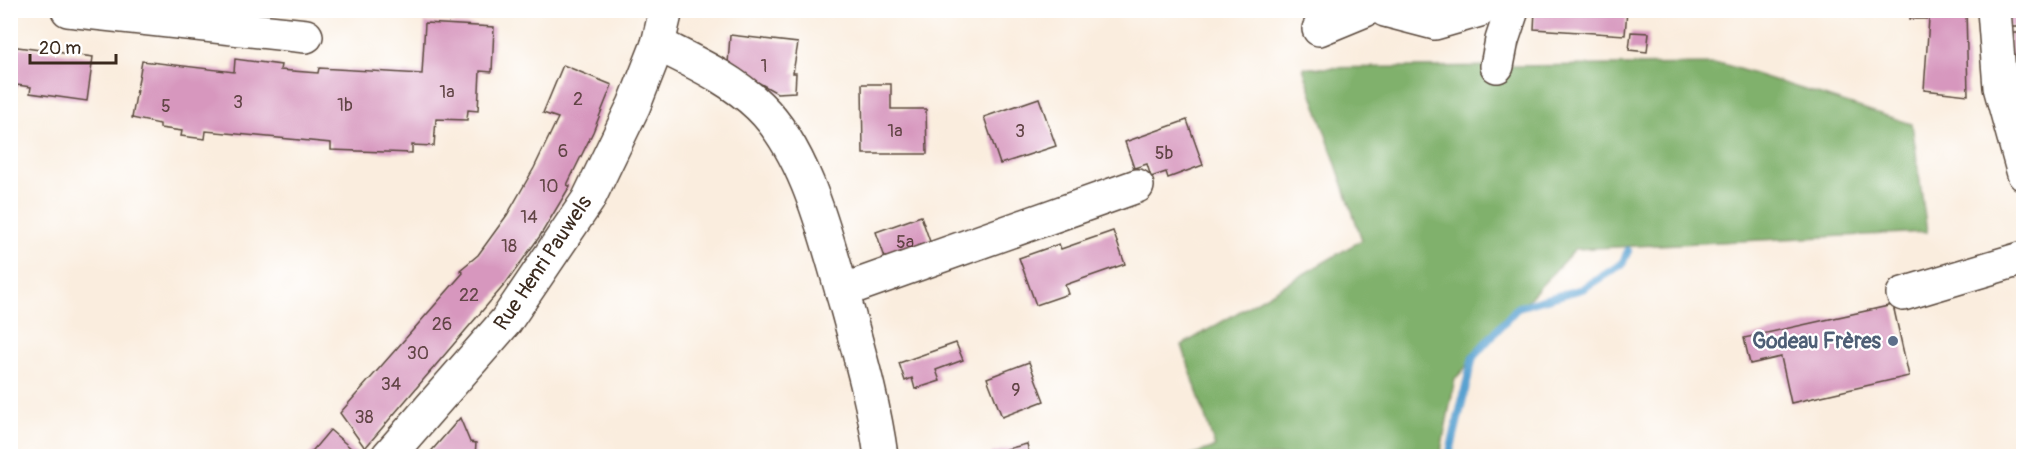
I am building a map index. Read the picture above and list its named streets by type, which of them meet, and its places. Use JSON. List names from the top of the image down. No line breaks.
{"streets":{"street":["Rue Henri Pauwels"]},"places":["Godeau Frères"],"house_numbers":["1","1a","2","3","1b","5","1a","3","6","5b","10","14","5a","18","22","26","30","34","9","38"],"scale_bar":"20 m"}
